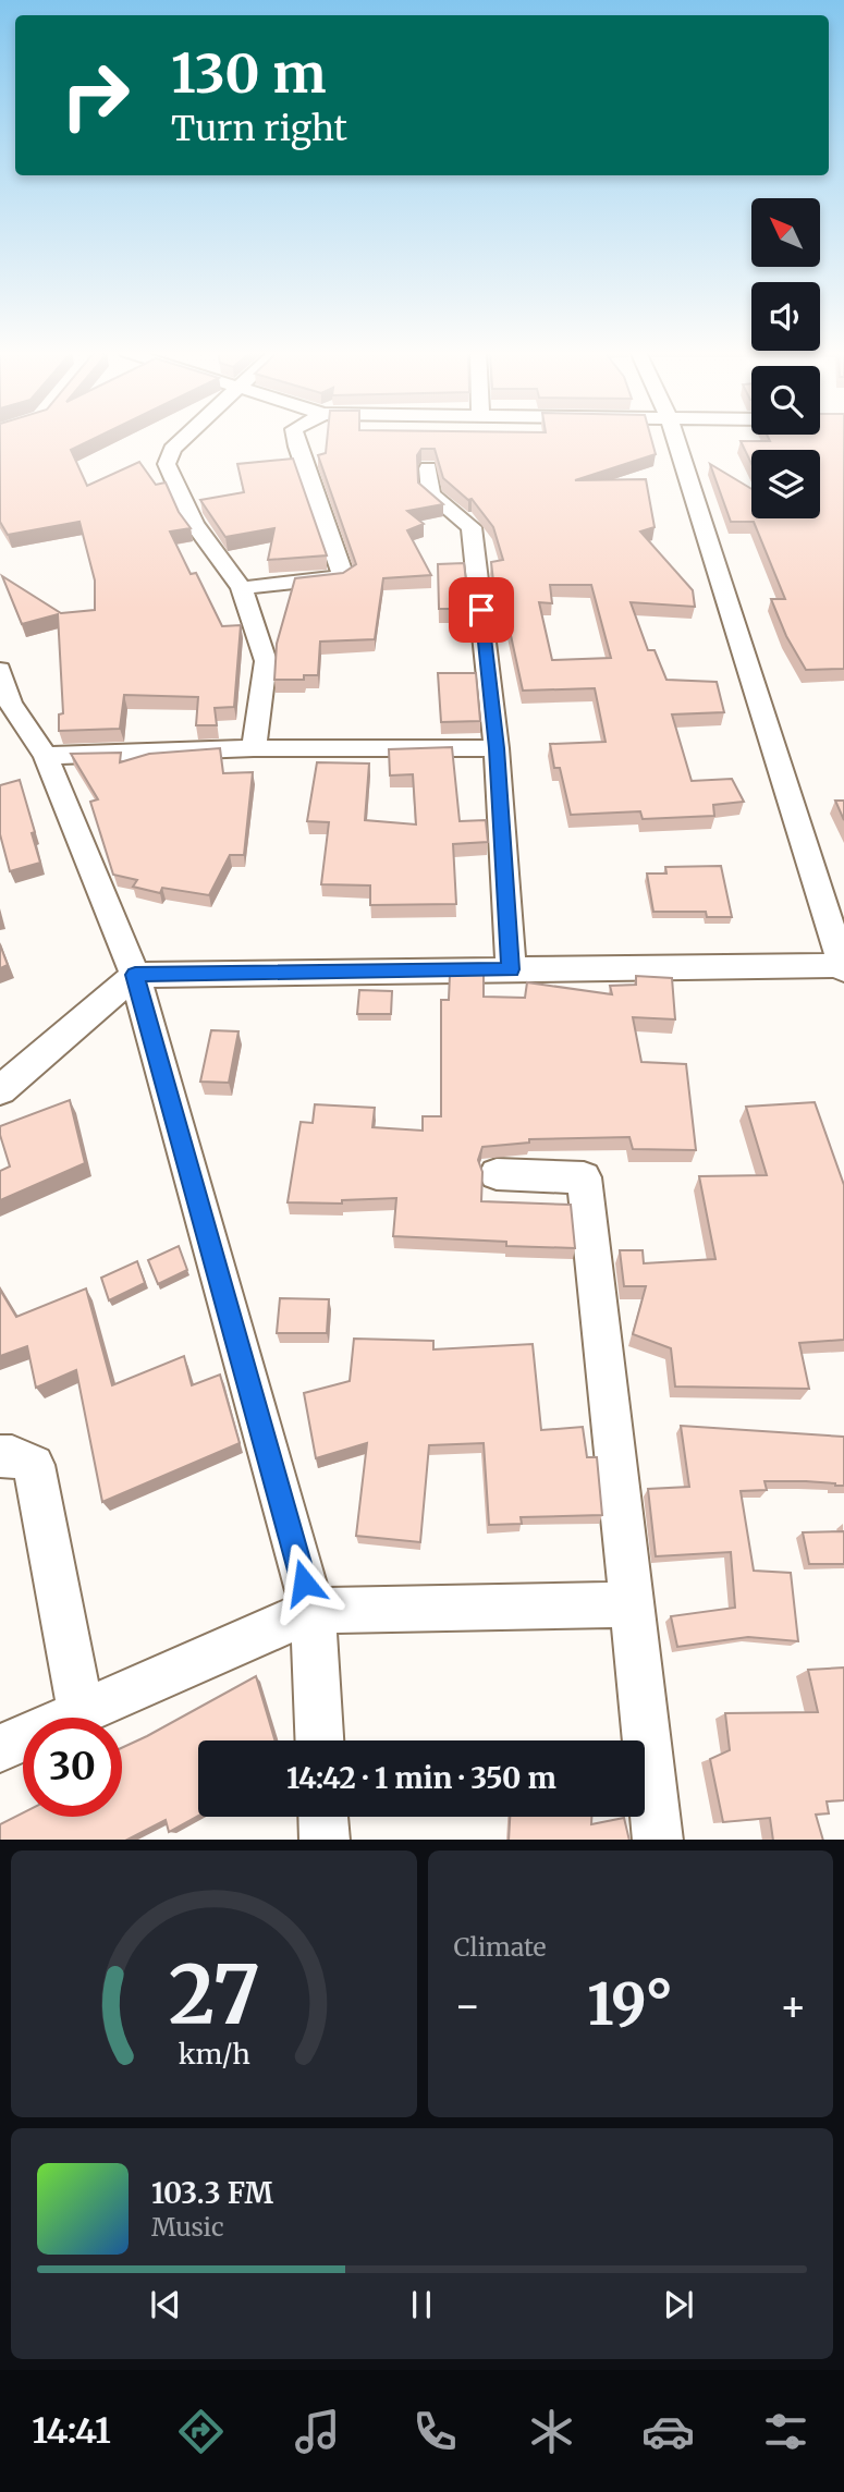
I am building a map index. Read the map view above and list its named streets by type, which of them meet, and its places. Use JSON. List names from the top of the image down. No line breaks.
{"north":"top left","page":{"turn":["130 m","Turn right"],"limit":"30","trip":"14:42 · 1 min · 350 m","tile":"Climate","heat":["−","19°","+"],"song":["103.3 FM","Music"],"tabs":"14:41","gauge":["27","km/h"]}}
